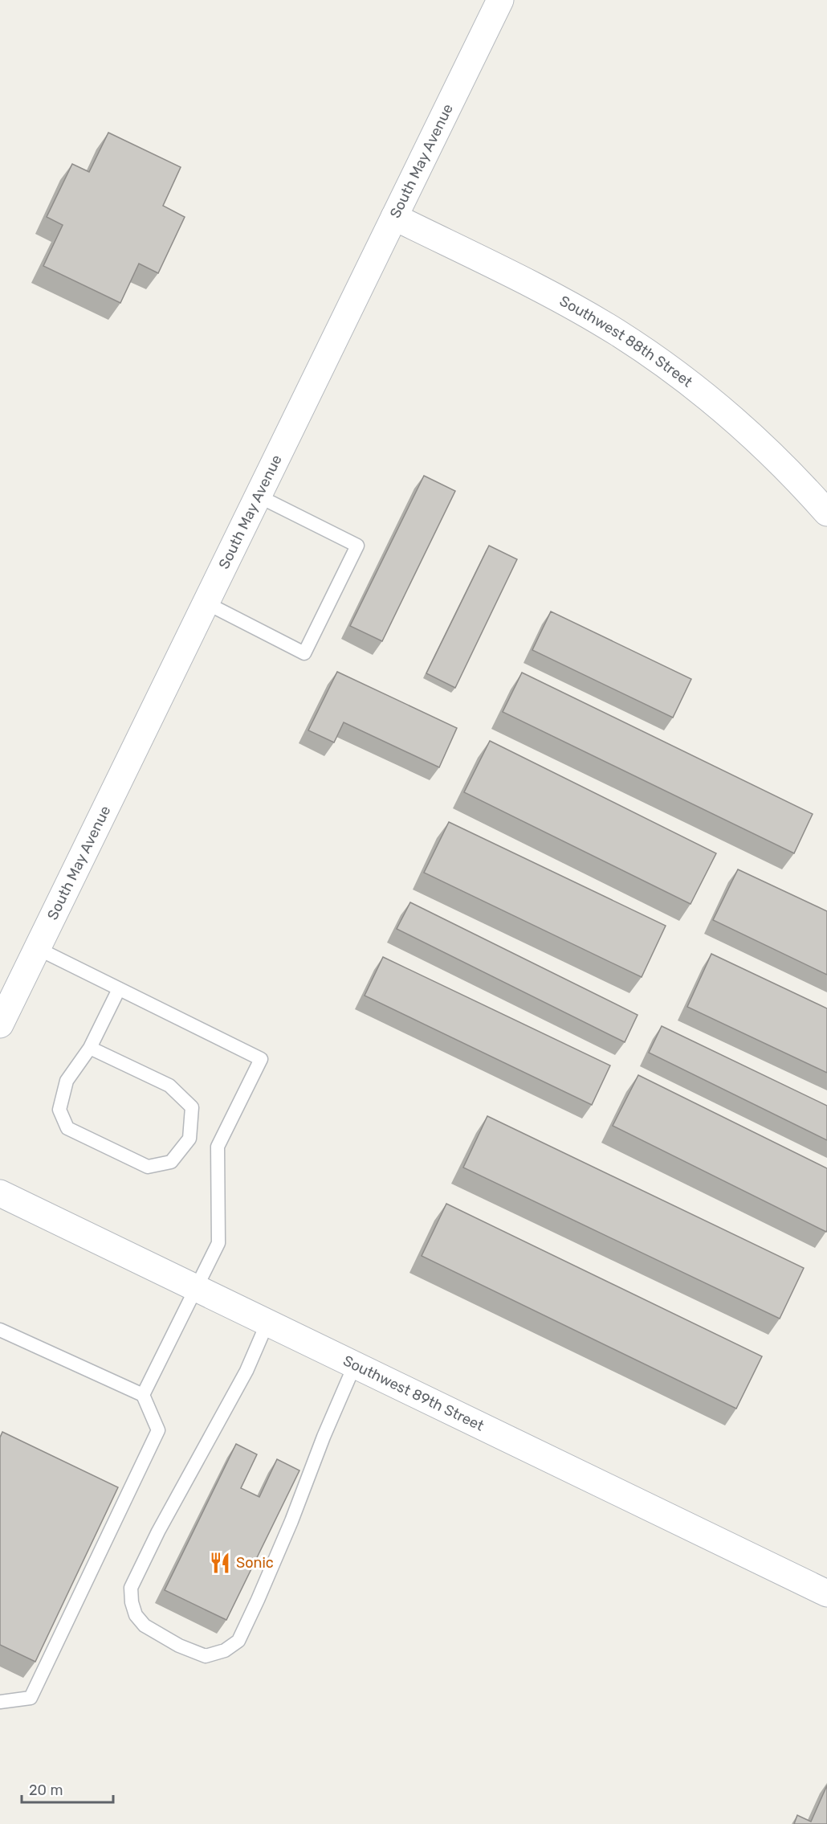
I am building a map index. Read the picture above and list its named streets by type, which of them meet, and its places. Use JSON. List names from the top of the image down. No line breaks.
{"streets":{"main road":["South May Avenue","Southwest 88th Street","Southwest 89th Street"]},"crossings":[["South May Avenue","Southwest 88th Street"]],"places":{"restaurant":["Sonic"]},"scale_bar":"20 m"}
